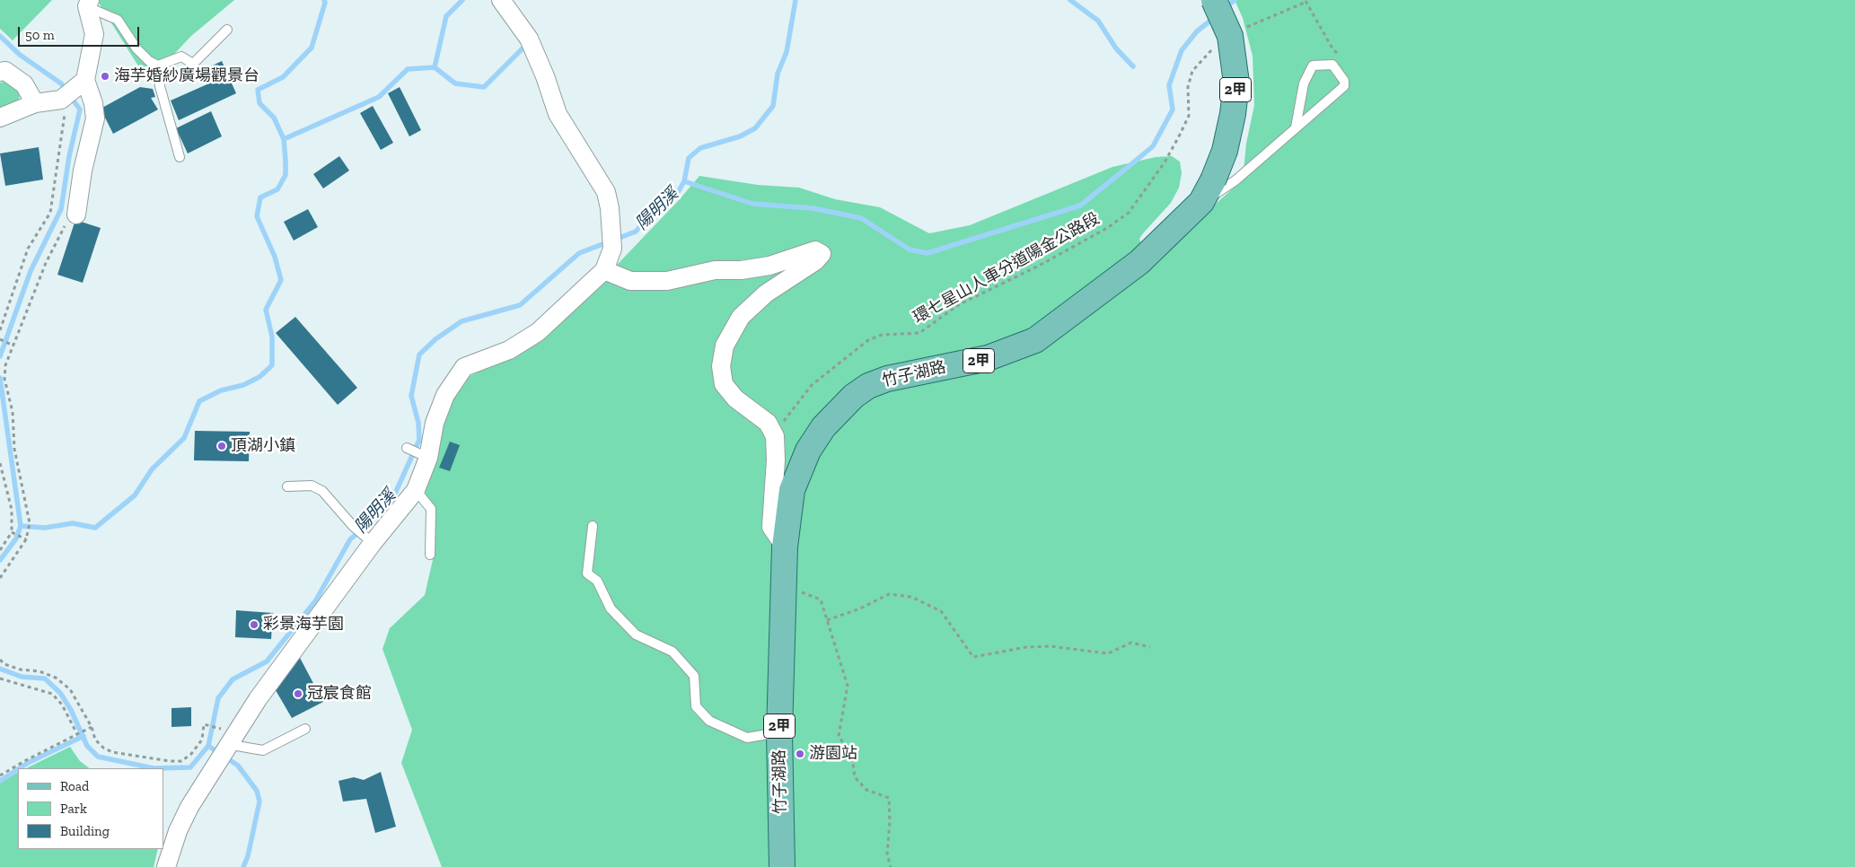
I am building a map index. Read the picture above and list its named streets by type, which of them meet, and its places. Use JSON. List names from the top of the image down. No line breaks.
{"streets":{"main road":["2甲","竹子湖路"],"path":["環七星山人車分道陽金公路段"]},"water":["陽明溪"],"places":["海芋婚紗廣場觀景台","頂湖小鎮","彩景海芋園","冠宸食館","游園站"],"legend":["Road","Park","Building"],"scale_bar":"50 m"}
